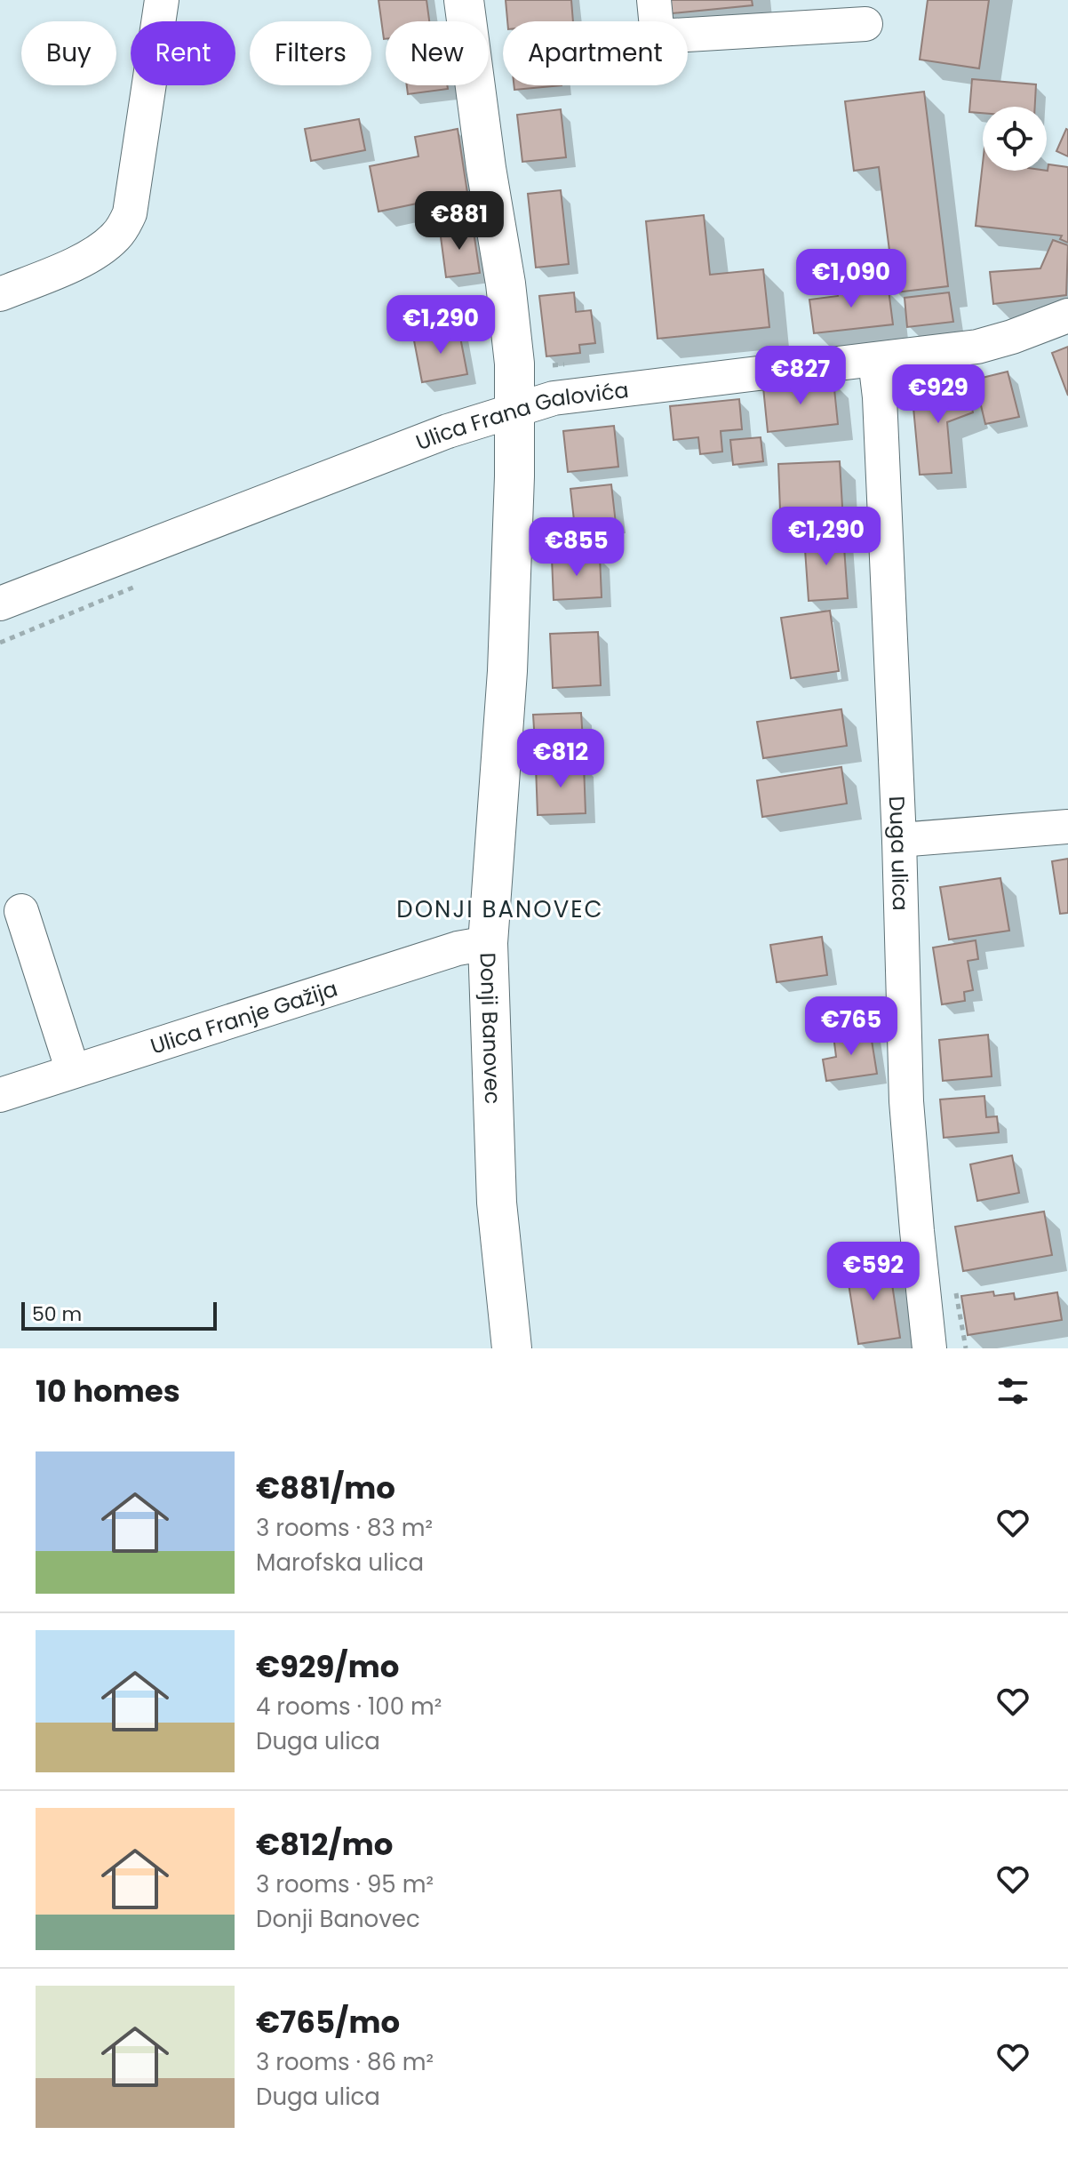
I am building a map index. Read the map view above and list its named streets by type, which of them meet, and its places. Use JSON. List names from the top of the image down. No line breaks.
{"streets":{"main road":["Donji Banovec"],"street":["Ulica Frana Galovića","Duga ulica","Ulica Franje Gažija"]},"crossings":[["Ulica Frana Galovića","Duga ulica"],["Ulica Frana Galovića","Donji Banovec"],["Ulica Franje Gažija","Donji Banovec"]],"districts":["DONJI BANOVEC"],"scale_bar":"50 m","page":{"chip":["Buy","Rent","Filters","New","Apartment"],"price":["€881","€1,090","€1,290","€827","€929","€1,290","€855","€812","€765","€592"],"scale":"50 m","heading":"10 homes","list":[{"name":"€881/mo","note":"3 rooms · 83 m² · Marofska ulica"},{"name":"€929/mo","note":"4 rooms · 100 m² · Duga ulica"},{"name":"€812/mo","note":"3 rooms · 95 m² · Donji Banovec"},{"name":"€765/mo","note":"3 rooms · 86 m² · Duga ulica"}]}}
